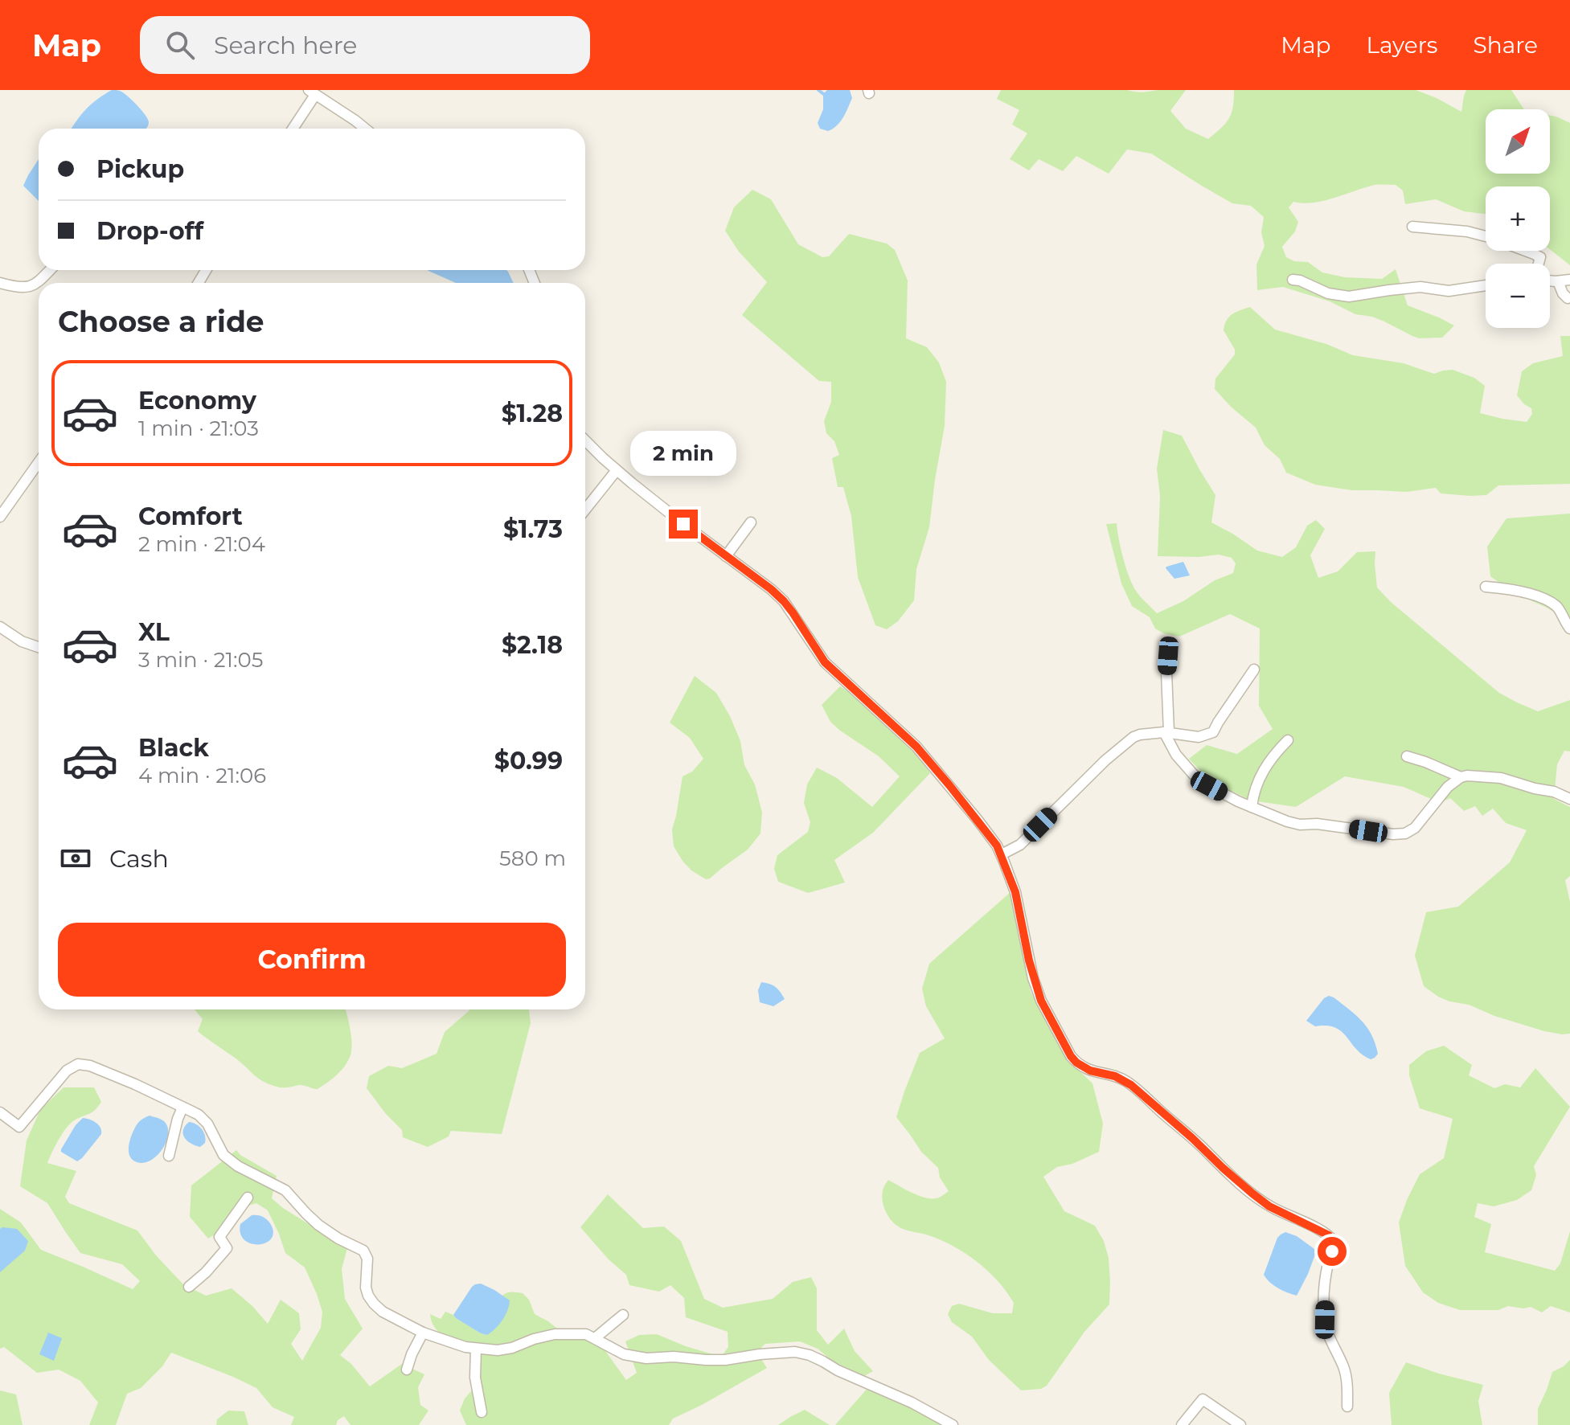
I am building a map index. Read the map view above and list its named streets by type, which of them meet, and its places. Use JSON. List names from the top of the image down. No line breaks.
{"north":"top right","page":{"header":"Map","search":"Search here","nav":["Map","Layers","Share"],"map_buttons":["+","−"],"banner":["Pickup","Drop-off"],"heading":"Choose a ride","list":[{"name":"Economy","note":"1 min · 21:03","value":"$1.28"},{"name":"Comfort","note":"2 min · 21:04","value":"$1.73"},{"name":"XL","note":"3 min · 21:05","value":"$2.18"},{"name":"Black","note":"4 min · 21:06","value":"$0.99"}],"bubble":"2 min","pay":["Cash","580 m"],"buttons":"Confirm"}}
